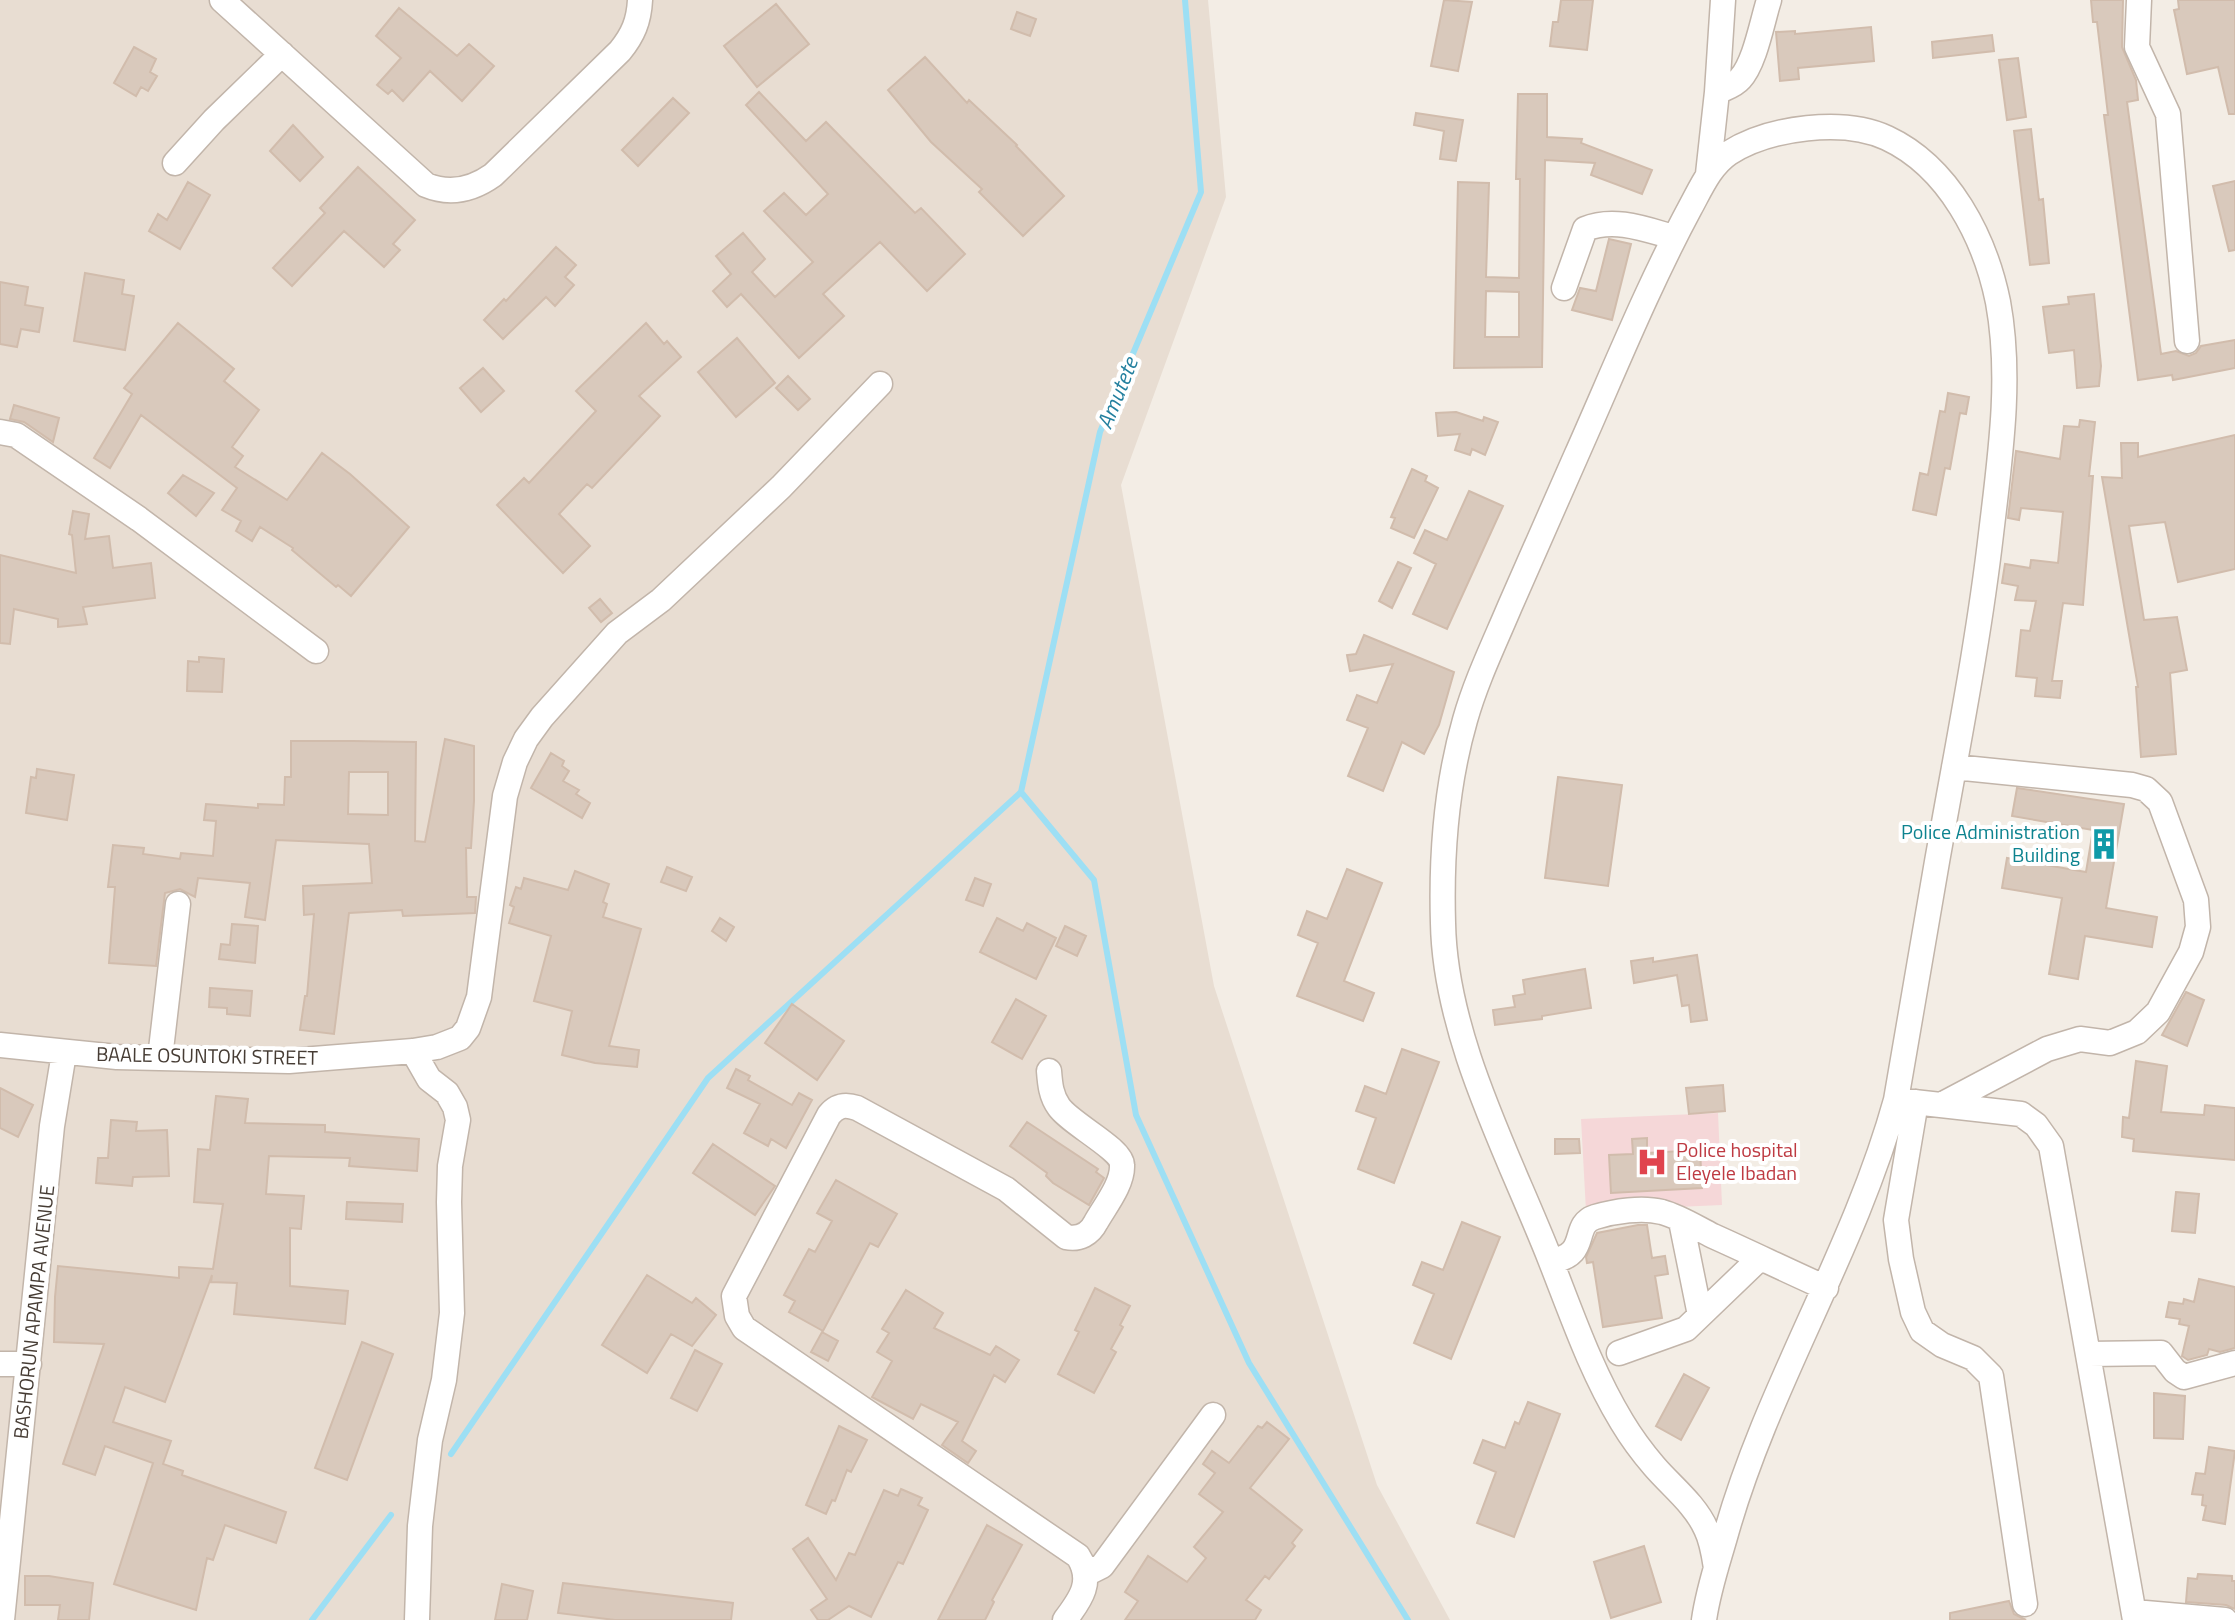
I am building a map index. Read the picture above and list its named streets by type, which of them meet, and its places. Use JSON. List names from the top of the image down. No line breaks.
{"streets":{"street":["BAALE OSUNTOKI STREET","BASHORUN APAMPA AVENUE"]},"crossings":[["BAALE OSUNTOKI STREET","BASHORUN APAMPA AVENUE"]],"water":["Amutete"],"places":{"building":["Police Administration Building"],"hospital":["Police hospital Eleyele Ibadan"]}}
